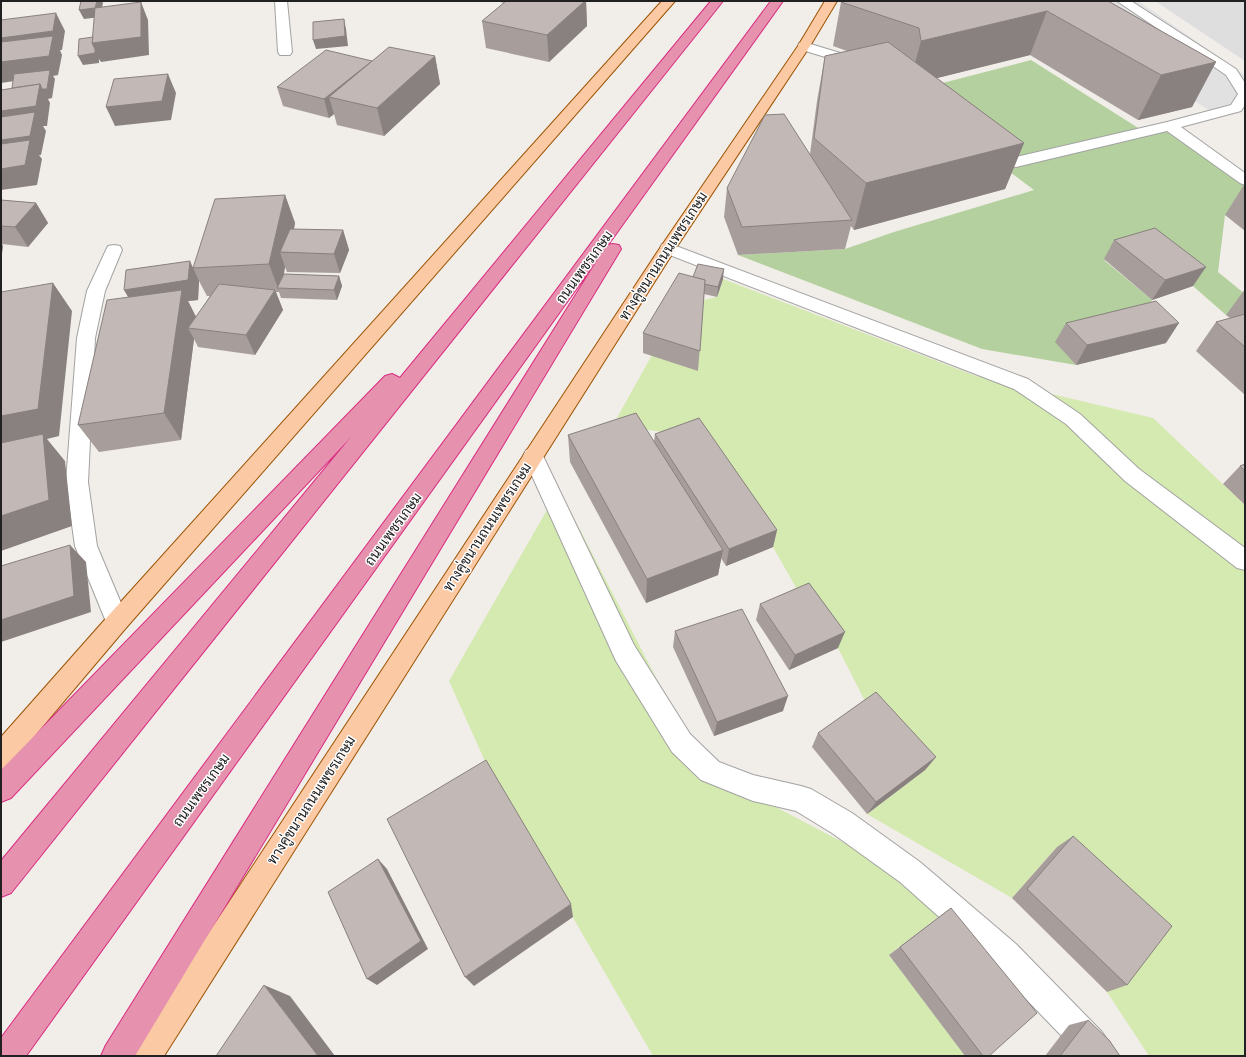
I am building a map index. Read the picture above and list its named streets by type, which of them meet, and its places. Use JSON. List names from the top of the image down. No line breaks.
{"streets":{"highway":["ถนนเพชรเกษม"],"main road":["ทางคู่ขนานถนนเพชรเกษม"]}}
